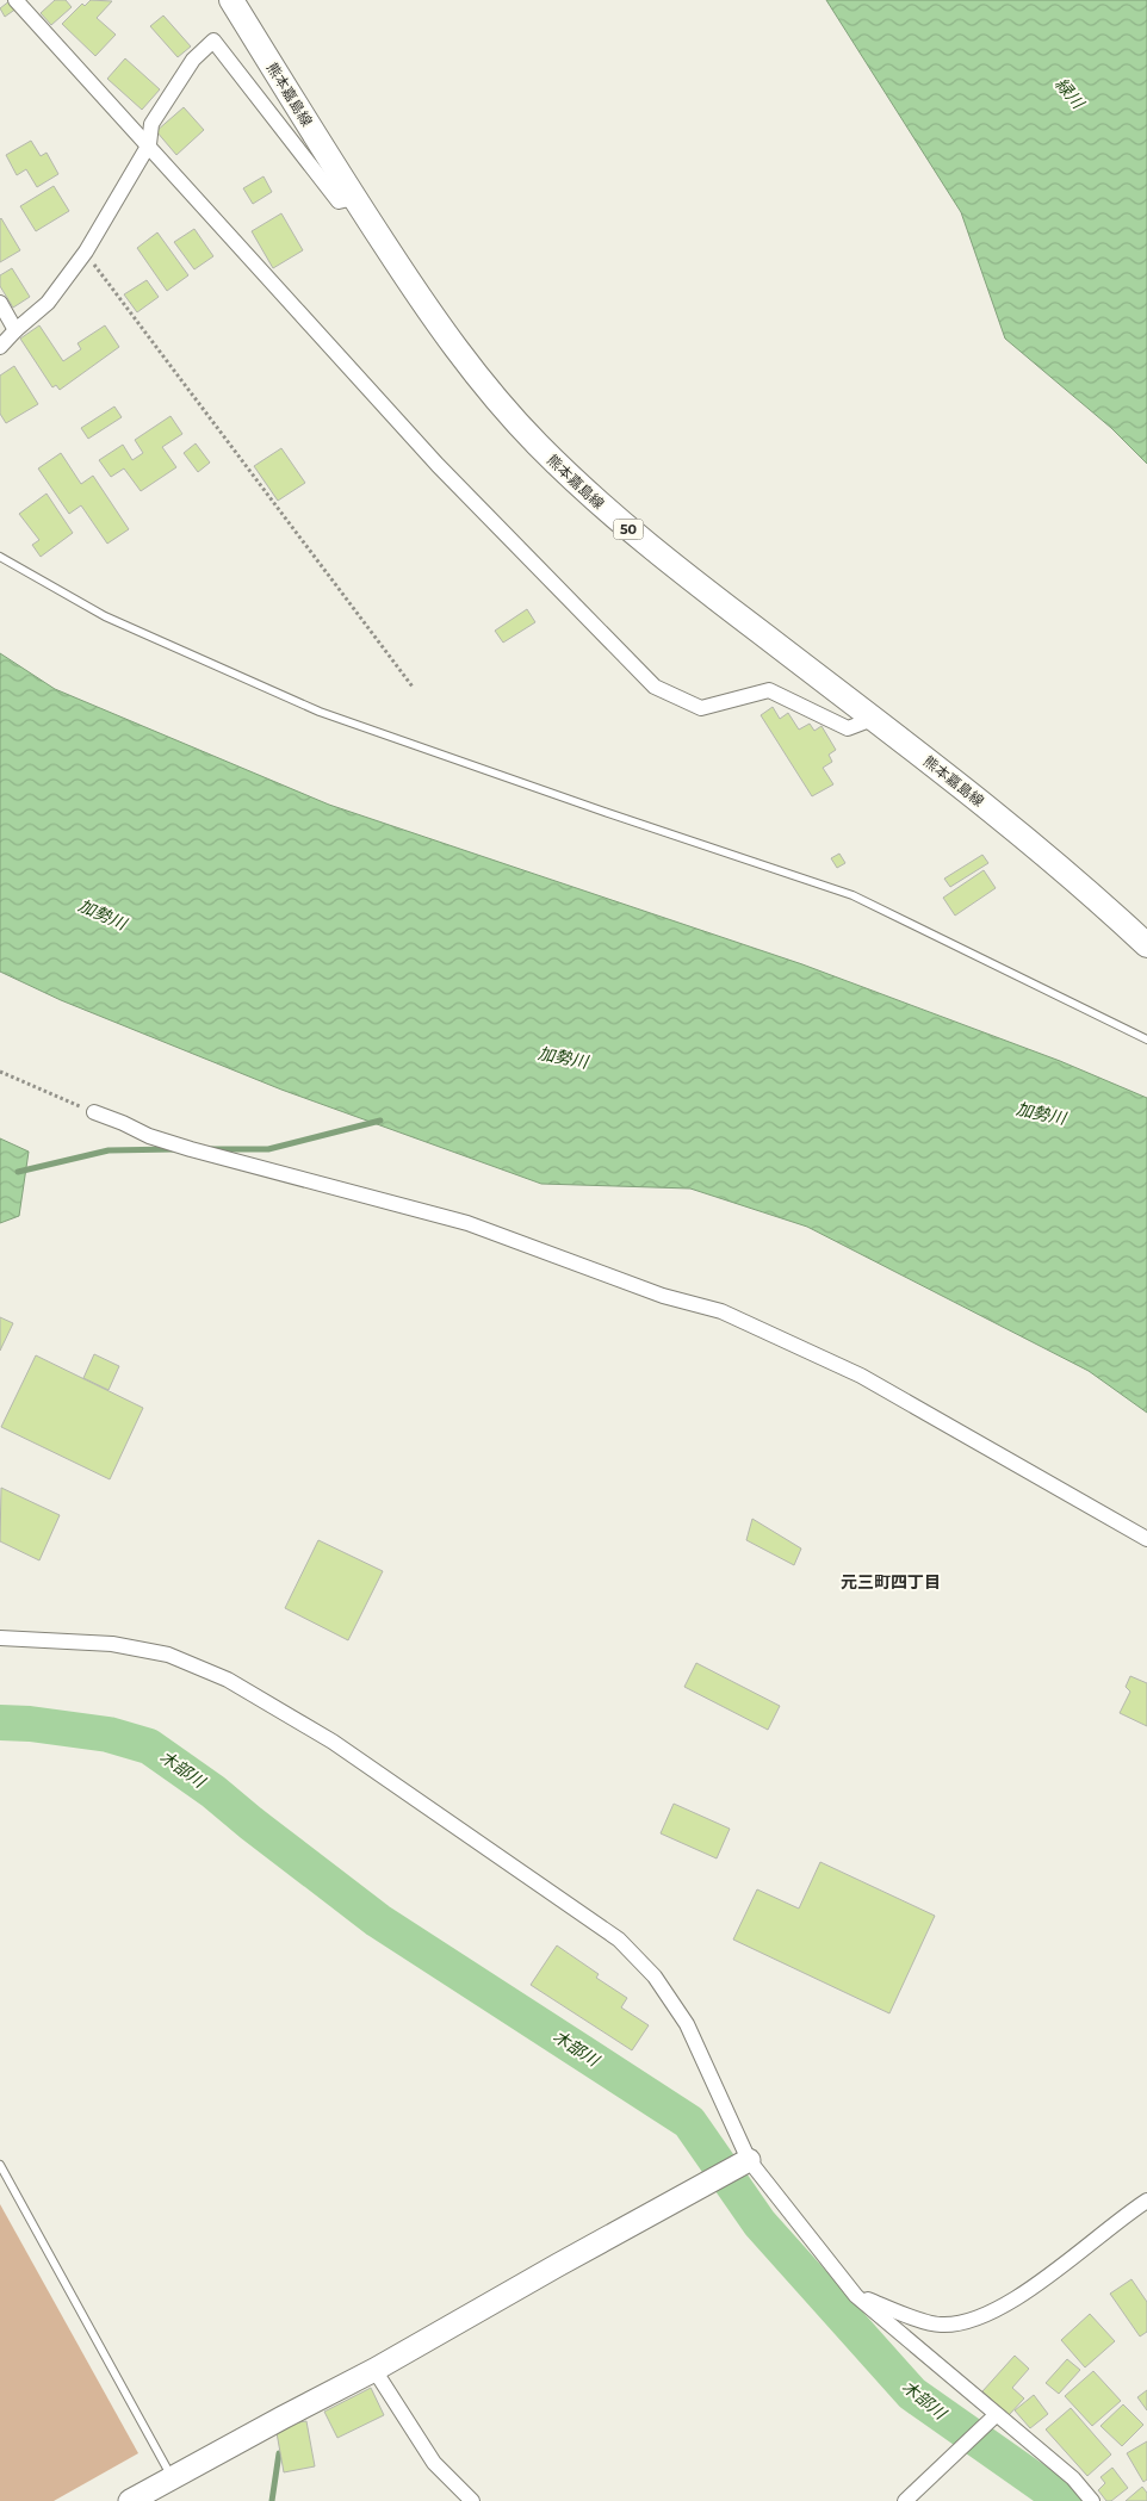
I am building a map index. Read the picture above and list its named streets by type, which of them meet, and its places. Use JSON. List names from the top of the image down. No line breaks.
{"streets":{"main road":["熊本嘉島線","50"]},"districts":["元三町四丁目"],"water":["緑川","加勢川","木部川"]}
